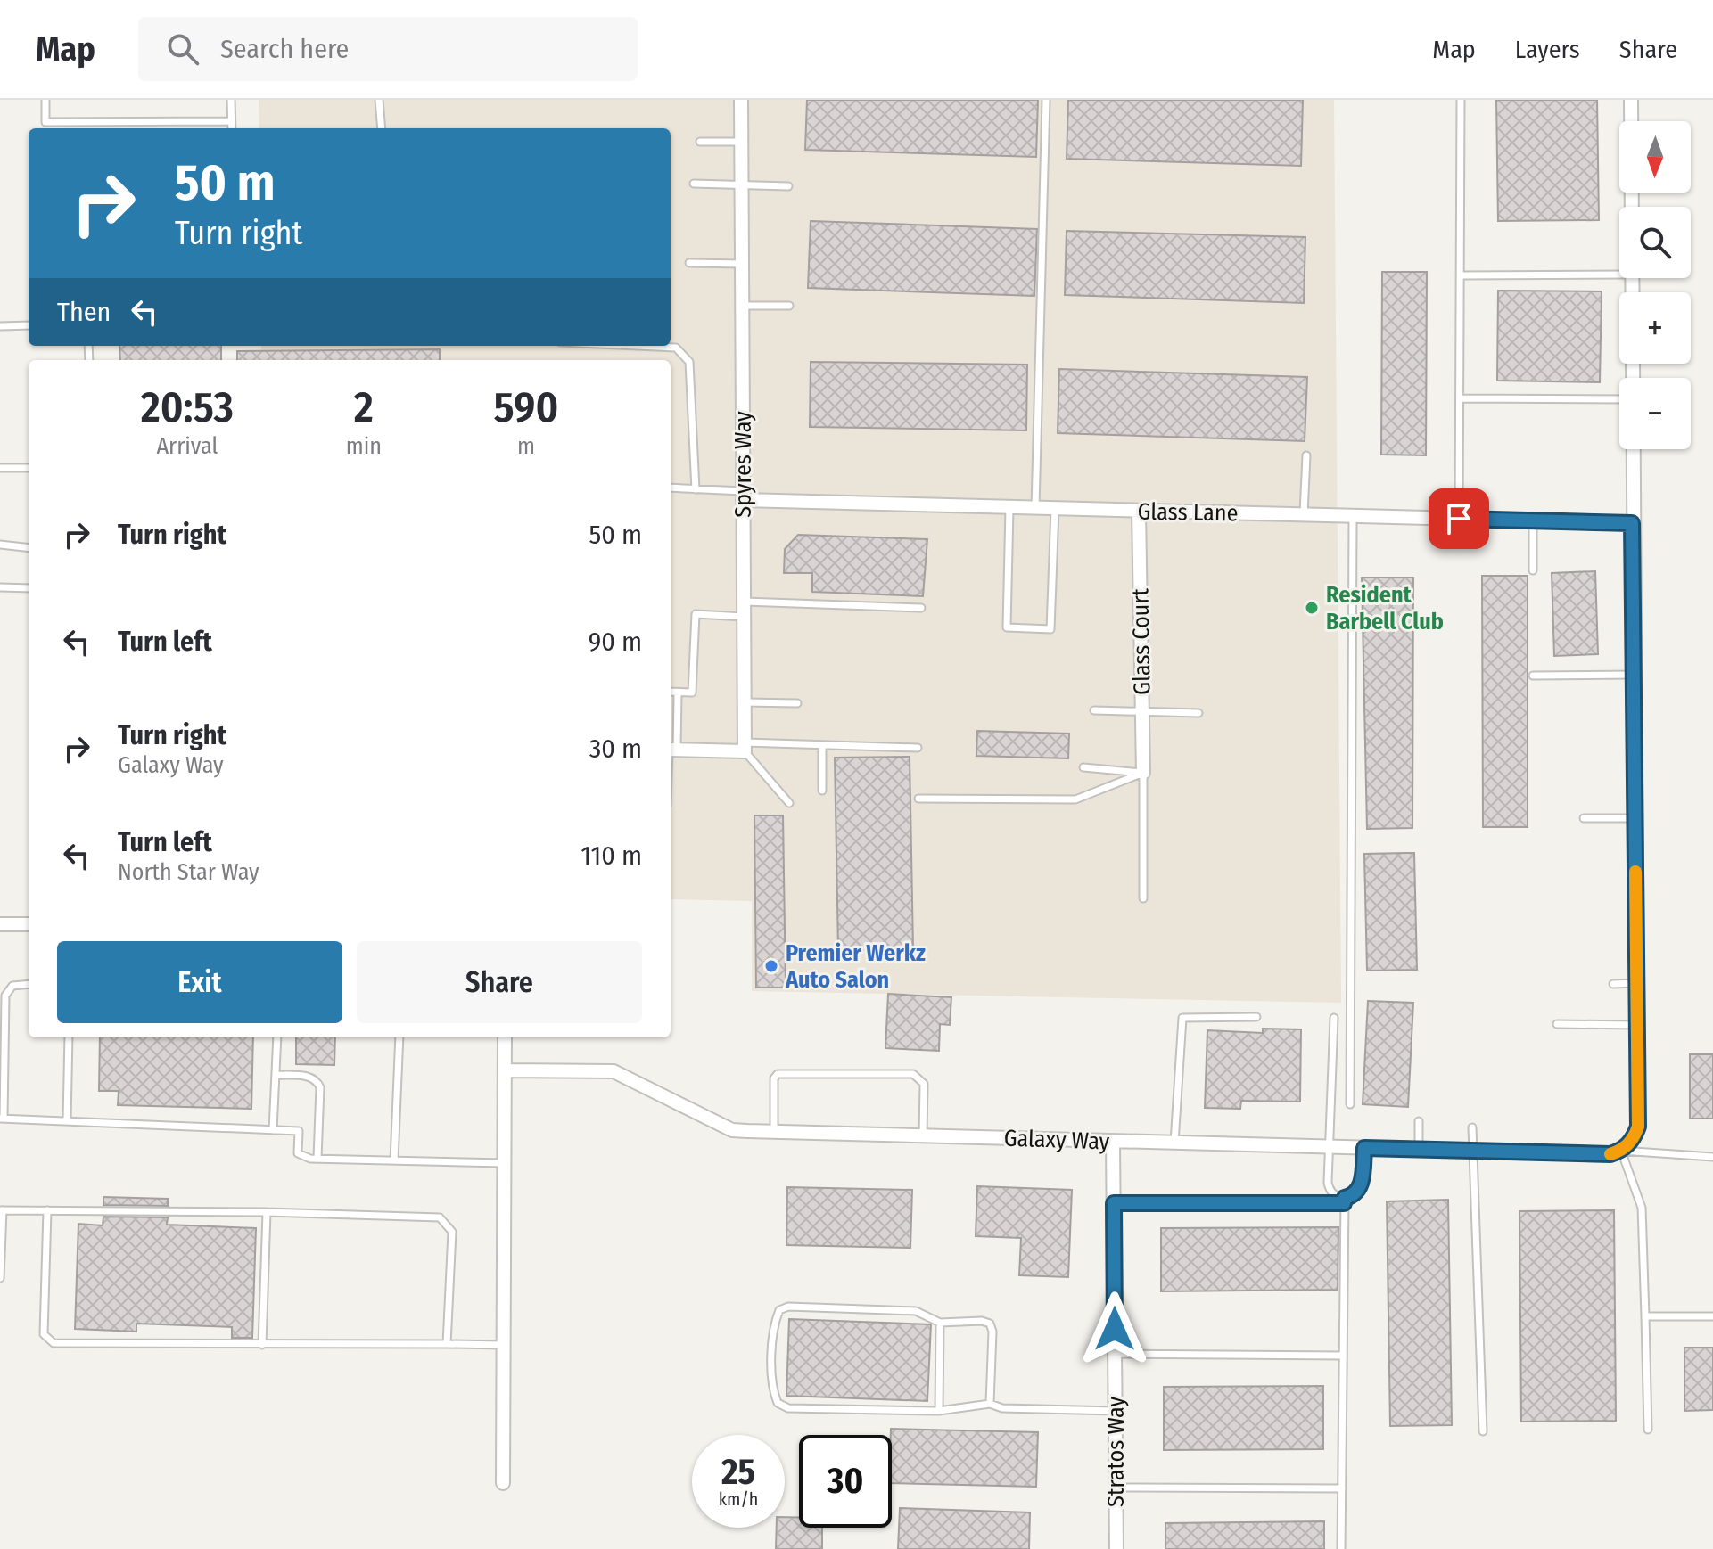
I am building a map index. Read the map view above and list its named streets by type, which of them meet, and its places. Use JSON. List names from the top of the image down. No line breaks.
{"streets":{"street":["Spyres Way","Glass Lane","Glass Court","Galaxy Way","Stratos Way"]},"crossings":[["Spyres Way","Glass Lane"],["Glass Lane","Glass Court"],["Galaxy Way","Stratos Way"]],"places":["Resident Barbell Club","Premier Werkz Auto Salon"],"north":"bottom","page":{"header":"Map","search":"Search here","nav":["Map","Layers","Share"],"map_buttons":["+","−"],"turn":["50 m","Turn right"],"then":"Then","eta":["20:53","Arrival","2","min","590","m"],"list":[{"name":"Turn right","value":"50 m"},{"name":"Turn left","value":"90 m"},{"name":"Turn right","note":"Galaxy Way","value":"30 m"},{"name":"Turn left","note":"North Star Way","value":"110 m"}],"buttons":["Exit","Share"],"speed":"25 km/h","limit":"30"}}
